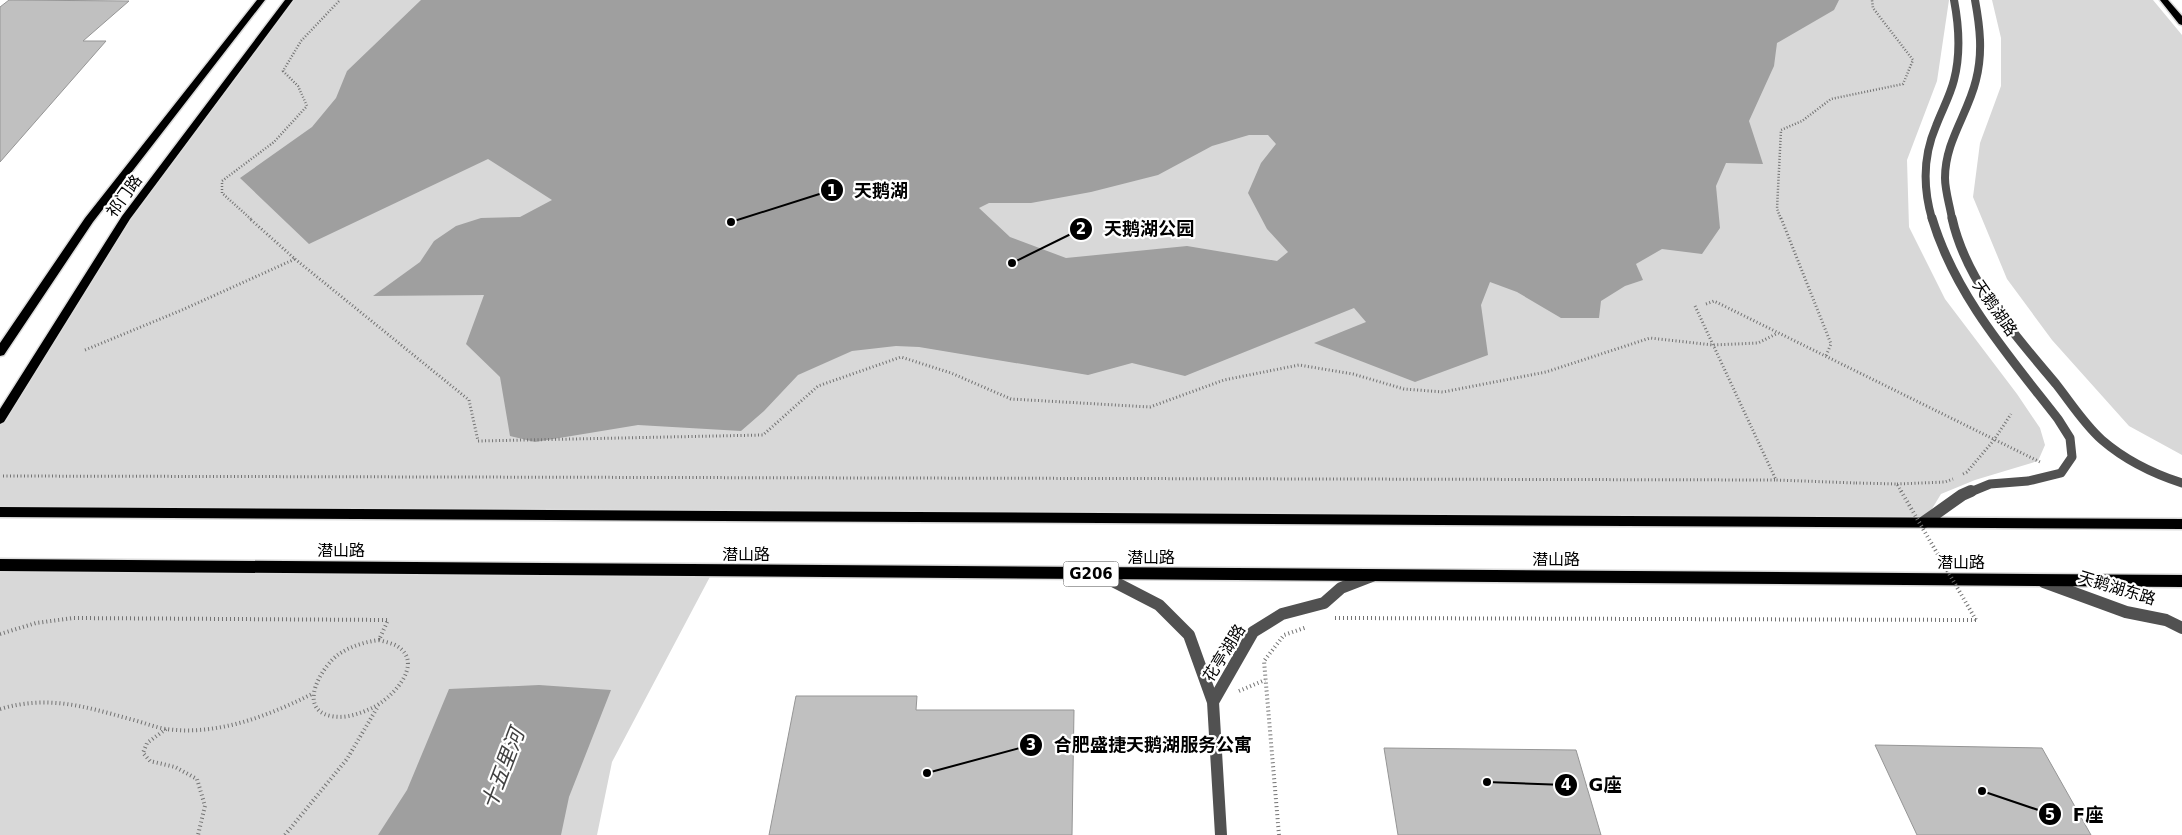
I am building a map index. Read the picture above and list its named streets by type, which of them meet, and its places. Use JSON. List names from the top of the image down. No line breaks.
{"streets":{"main road":["祁门路","潜山路","G206"],"street":["天鹅湖路","天鹅湖东路","花亭湖路"]},"crossings":[["潜山路","天鹅湖东路"],["潜山路","花亭湖路"]],"water":["十五里河"],"places":["天鹅湖","天鹅湖公园","合肥盛捷天鹅湖服务公寓","G座","F座"]}
